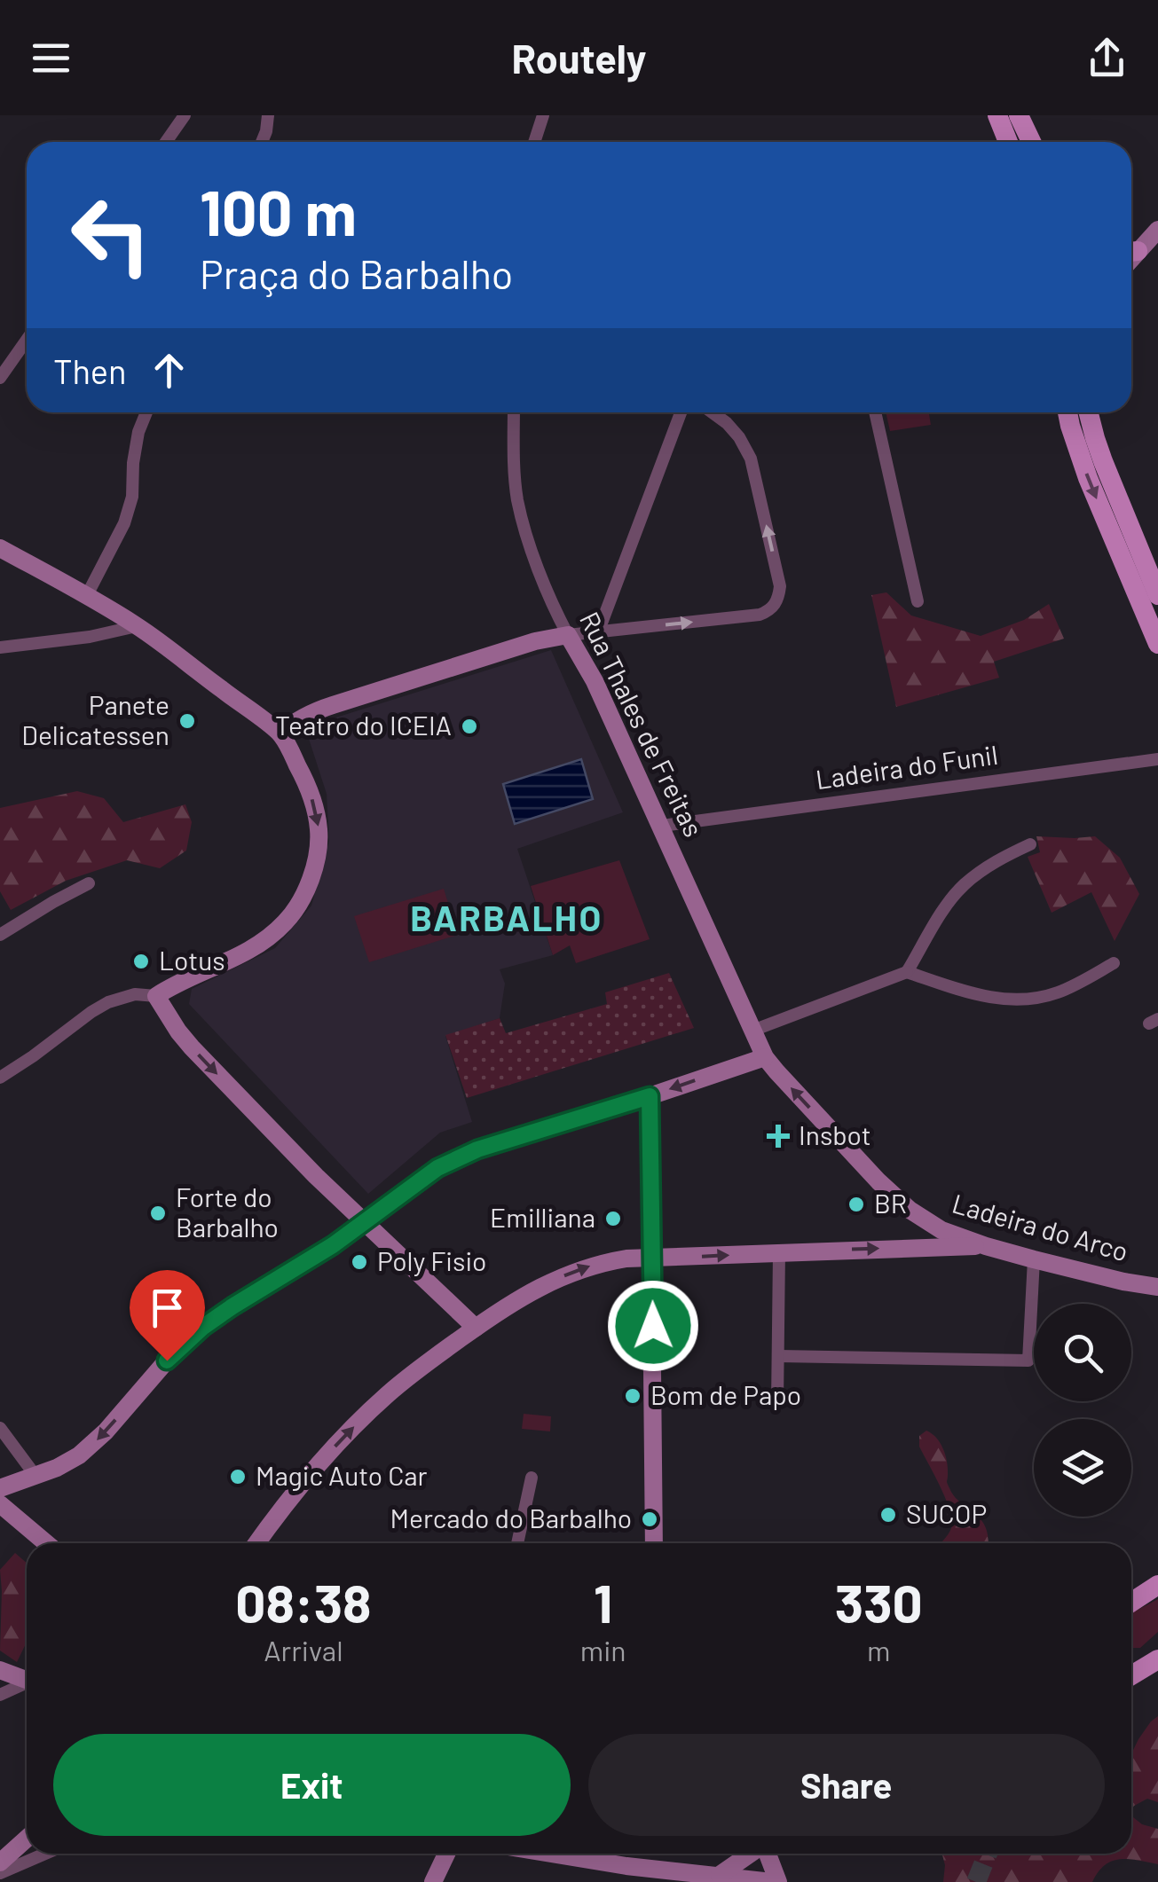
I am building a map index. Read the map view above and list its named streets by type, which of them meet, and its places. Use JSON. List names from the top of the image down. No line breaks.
{"streets":{"street":["Rua Thales de Freitas","Ladeira do Funil","Ladeira do Arco"]},"crossings":[["Rua Thales de Freitas","Ladeira do Funil"],["Rua Thales de Freitas","Ladeira do Arco"]],"one_way":["Ladeira do Arco"],"districts":["BARBALHO"],"places":{"other":["Panete Delicatessen","Teatro do ICEIA","Lotus","BR","Forte do Barbalho","Emilliana","Poly Fisio","Bom de Papo","Magic Auto Car","SUCOP","Mercado do Barbalho"],"health":["Insbot"]},"page":{"header":"Routely","turn":["100 m","Praça do Barbalho"],"then":"Then","eta":["08:38","Arrival","1","min","330","m"],"buttons":["Exit","Share"]}}
